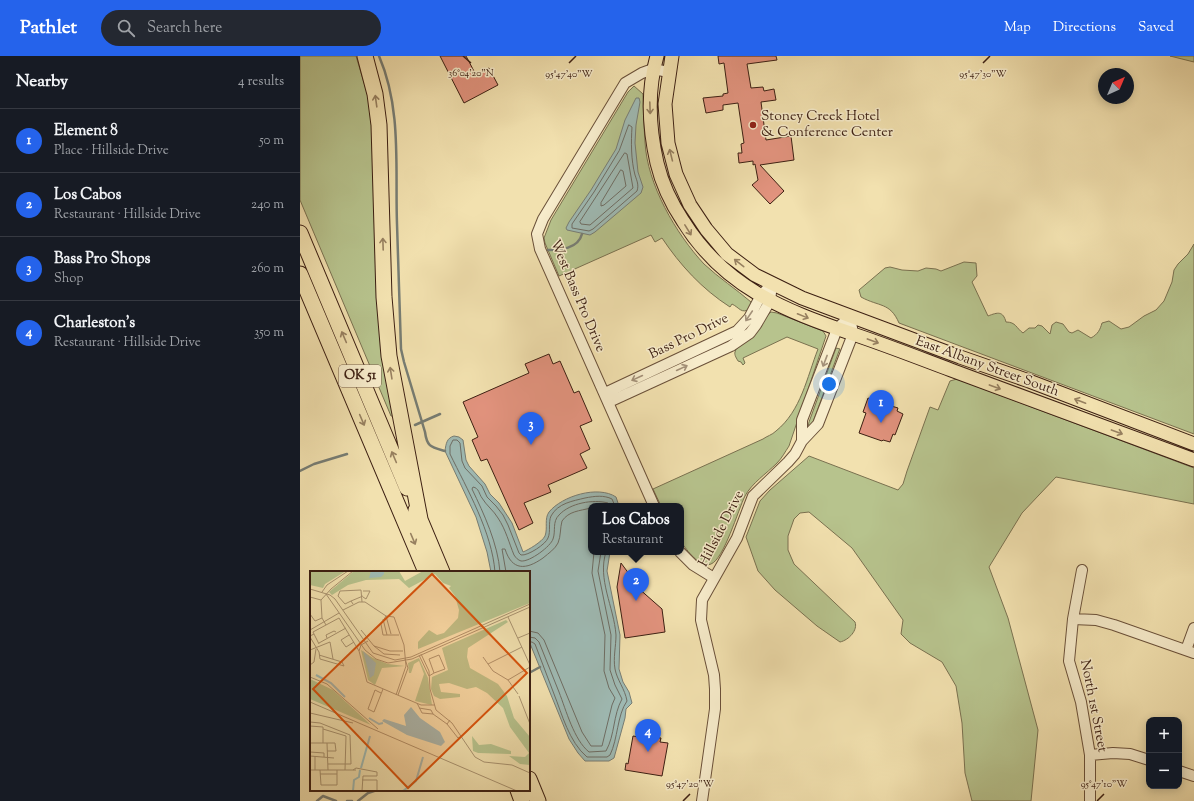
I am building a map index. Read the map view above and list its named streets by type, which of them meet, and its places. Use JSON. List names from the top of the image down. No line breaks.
{"streets":{"highway":["OK 51"],"main road":["East Albany Street South"],"street":["West Bass Pro Drive","Bass Pro Drive","Hillside Drive","North 1st Street"]},"crossings":[["West Bass Pro Drive","Bass Pro Drive"],["West Bass Pro Drive","East Albany Street South"],["Bass Pro Drive","East Albany Street South"],["East Albany Street South","Hillside Drive"]],"places":["Stoney Creek Hotel & Conference Center"],"north":"top right","page":{"header":"Pathlet","search":"Search here","nav":["Map","Directions","Saved"],"heading":["Nearby","4 results"],"list":[{"mark":"1","name":"Element 8","note":"Place · Hillside Drive","value":"50 m"},{"mark":"2","name":"Los Cabos","note":"Restaurant · Hillside Drive","value":"240 m"},{"mark":"3","name":"Bass Pro Shops","note":"Shop","value":"260 m"},{"mark":"4","name":"Charleston's","note":"Restaurant · Hillside Drive","value":"350 m"}],"pins":["1","3","2","4"],"popup":["Los Cabos","Restaurant"],"map_buttons":["+","−"]},"coordinates":["36°04'20\"N","95°47'40\"W","95°47'30\"W","95°47'20\"W","95°47'10\"W"]}
